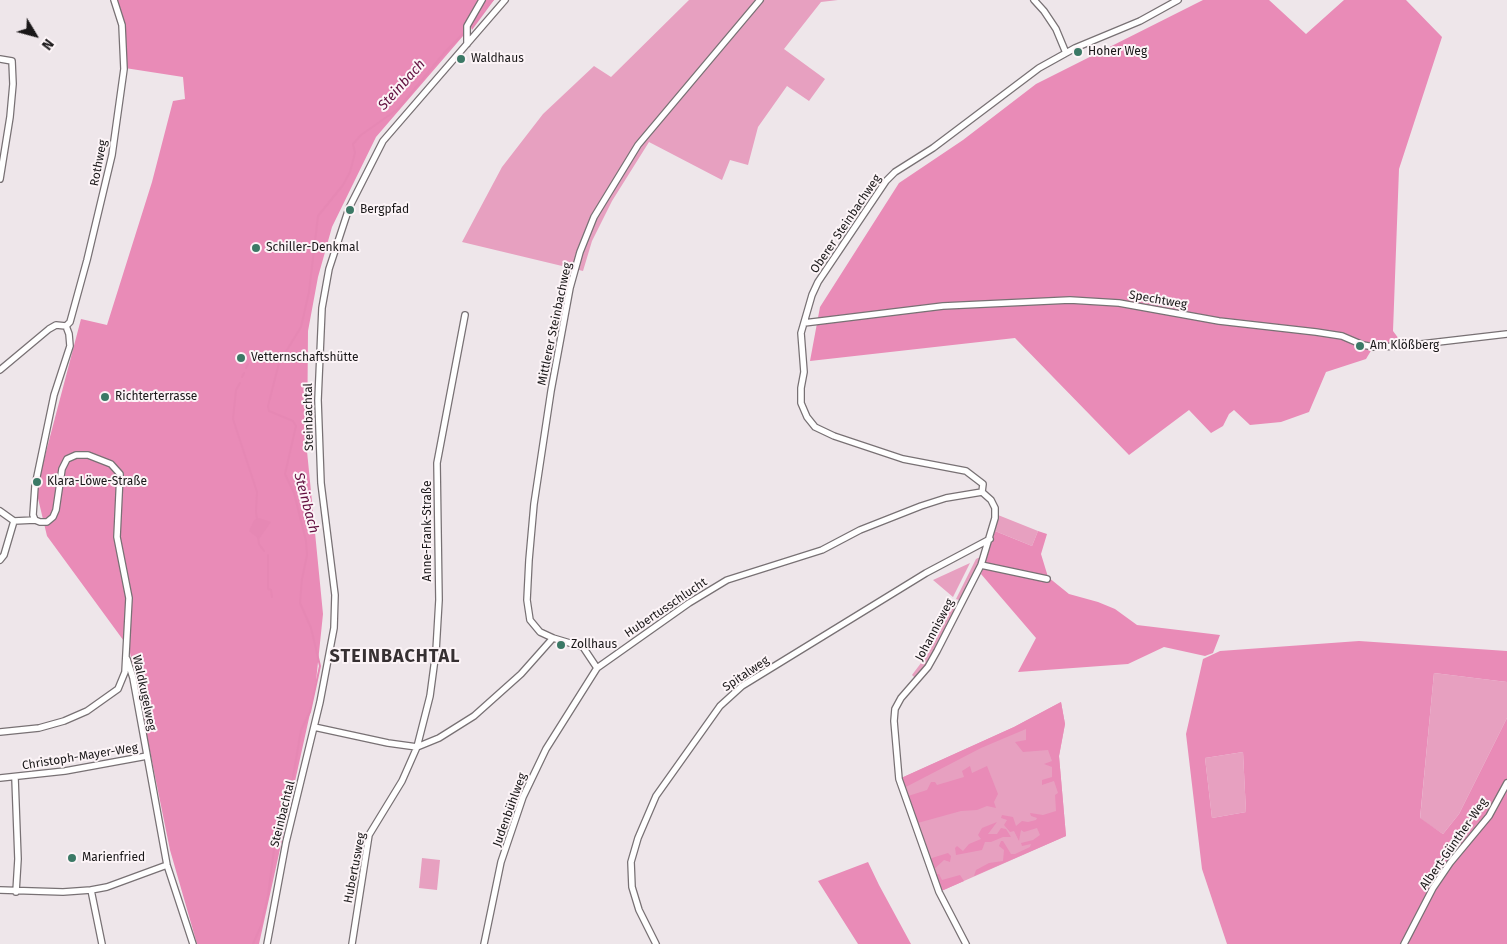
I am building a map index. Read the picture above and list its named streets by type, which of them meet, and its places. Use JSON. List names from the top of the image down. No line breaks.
{"streets":{"street":["Rothweg","Oberer Steinbachweg","Spechtweg","Mittlerer Steinbachweg","Steinbachtal","Anne-Frank-Straße","Hubertusschlucht","Johannisweg","Spitalweg","Waldkugelweg","Christoph-Mayer-Weg","Judenbühlweg","Albert-Günther-Weg","Hubertusweg"]},"crossings":[["Oberer Steinbachweg","Spechtweg"],["Oberer Steinbachweg","Hubertusschlucht"],["Oberer Steinbachweg","Johannisweg"],["Anne-Frank-Straße","Hubertusweg"],["Hubertusschlucht","Johannisweg"],["Hubertusschlucht","Judenbühlweg"],["Johannisweg","Spitalweg"],["Waldkugelweg","Christoph-Mayer-Weg"]],"districts":["STEINBACHTAL"],"water":["Steinbach"],"places":["Hoher Weg","Waldhaus","Bergpfad","Schiller-Denkmal","Am Klößberg","Vetternschaftshütte","Richterterrasse","Klara-Löwe-Straße","Zollhaus","Marienfried"],"north":"bottom right"}
